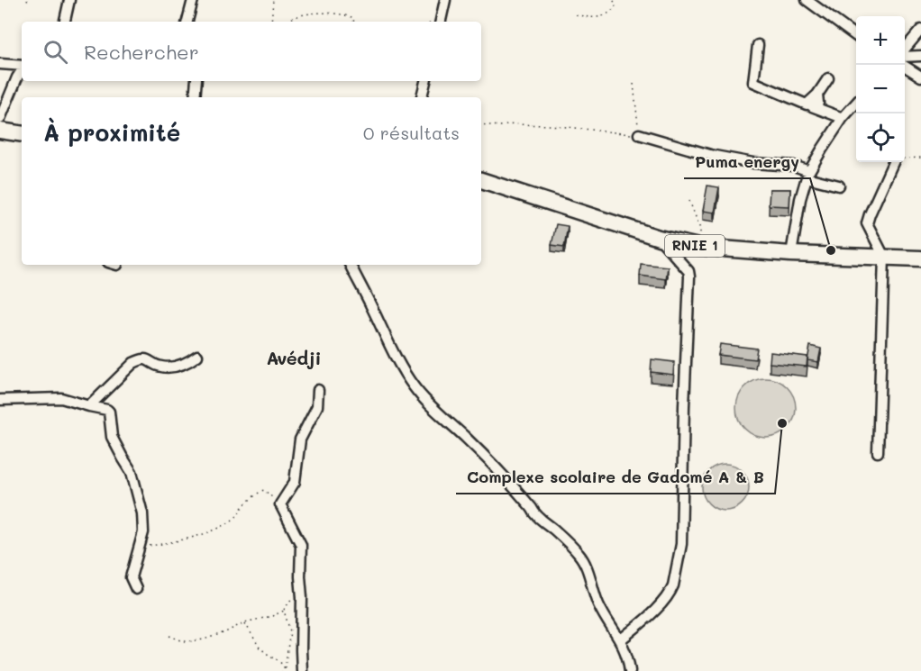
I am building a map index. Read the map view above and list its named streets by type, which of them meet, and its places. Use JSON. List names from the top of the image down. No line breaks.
{"streets":{"highway":["RNIE 1"]},"districts":["Avédji"],"places":["Puma energy","Complexe scolaire de Gadomé A & B"],"page":{"map_buttons":["+","−"],"search":"Rechercher","heading":["À proximité","0 résultats"]}}
